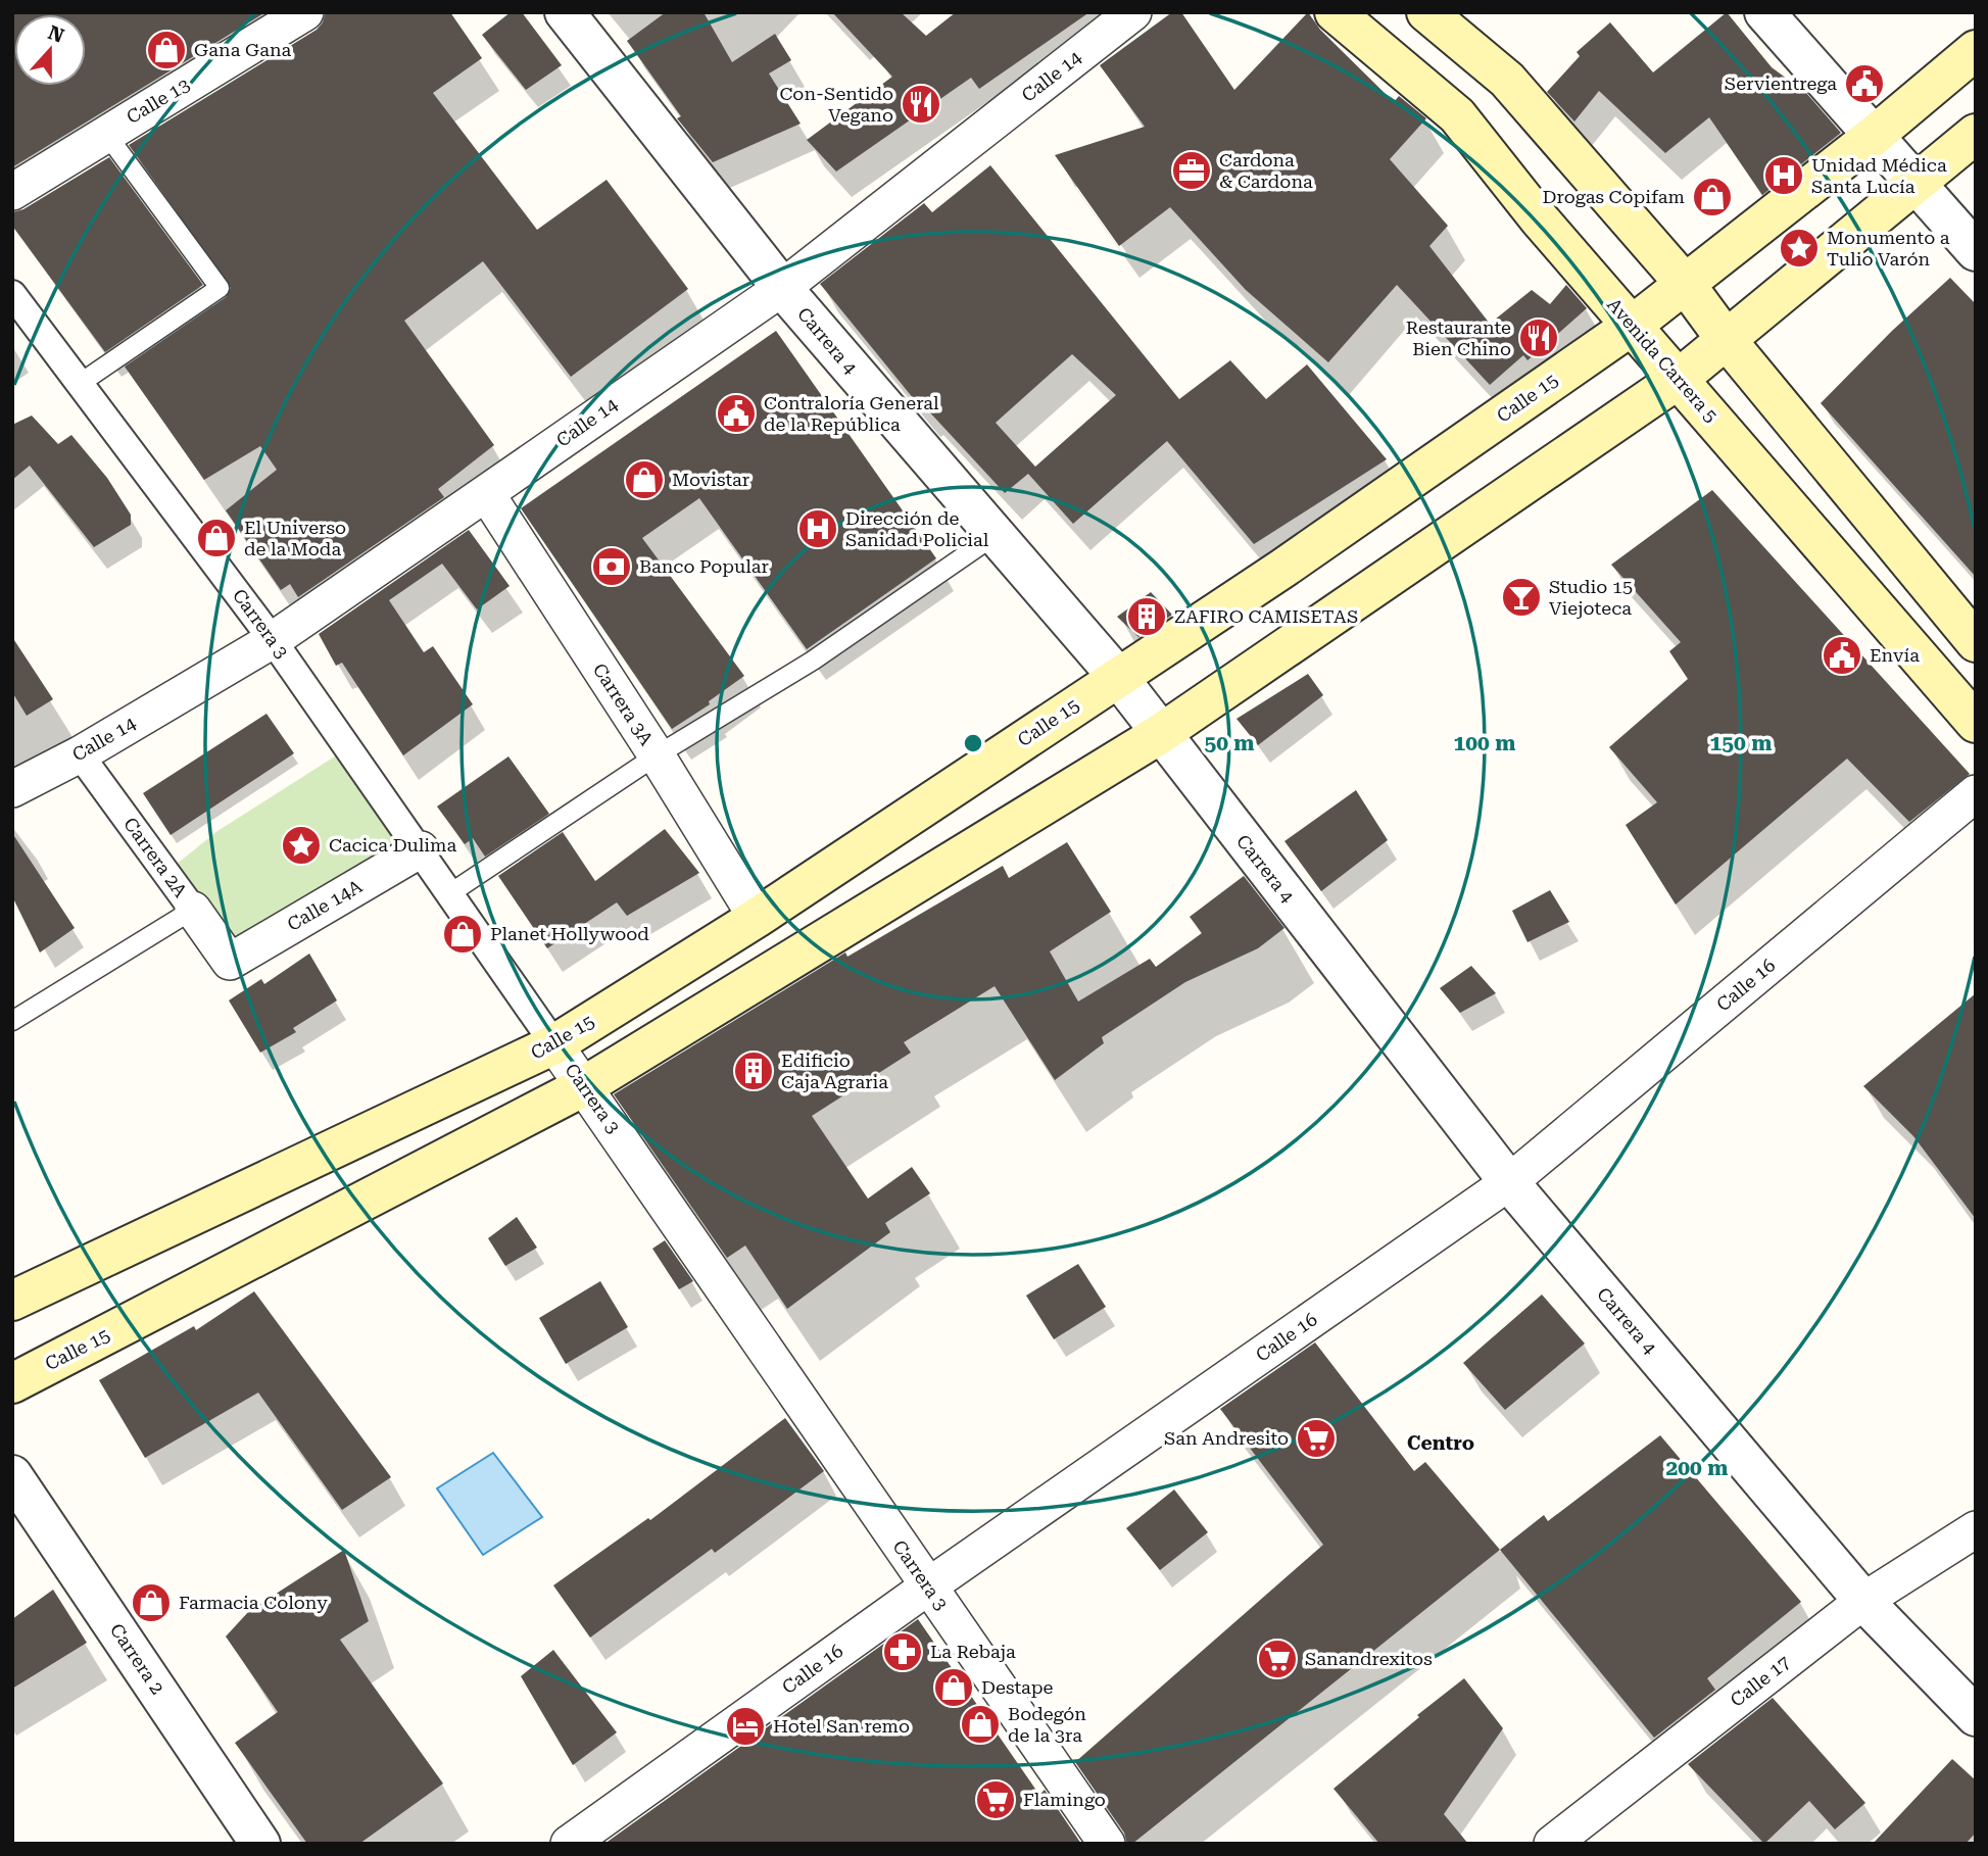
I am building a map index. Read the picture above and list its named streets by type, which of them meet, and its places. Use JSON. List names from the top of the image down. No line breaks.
{"streets":{"main road":["Avenida Carrera 5","Calle 15"],"street":["Calle 14","Calle 13","Carrera 4","Carrera 3","Carrera 3A","Carrera 2A","Calle 14A","Calle 16","Carrera 2","Calle 17"]},"crossings":[["Calle 14","Carrera 4"],["Calle 14","Carrera 3"],["Calle 14","Carrera 3A"],["Calle 14","Carrera 2A"],["Carrera 4","Calle 15"],["Carrera 4","Calle 16"],["Carrera 4","Calle 17"],["Avenida Carrera 5","Calle 15"],["Calle 15","Carrera 3"],["Calle 15","Carrera 3A"],["Carrera 3","Calle 14A"],["Carrera 3","Calle 16"],["Carrera 2A","Calle 14A"]],"districts":["Centro"],"places":{"shop":["Gana Gana","Drogas Copifam","Movistar","El Universo de la Moda","Planet Hollywood","Farmacia Colony","Destape","Bodegón de la 3ra"],"public building":["Servientrega","Contraloría General de la República","Envía"],"restaurant":["Con-Sentido Vegano","Restaurante Bien Chino"],"office":["Cardona & Cardona"],"hospital":["Unidad Médica Santa Lucía","Dirección de Sanidad Policial"],"place":["Monumento a Tulio Varón","Cacica Dulima"],"bank":["Banco Popular"],"bar":["Studio 15 Viejoteca"],"building":["ZAFIRO CAMISETAS","Edificio Caja Agraria"],"supermarket":["San Andresito","Sanandrexitos","Flamingo"],"pharmacy":["La Rebaja"],"hotel":["Hotel San remo"]},"north":"top","rings":["50 m","100 m","150 m","200 m"]}
